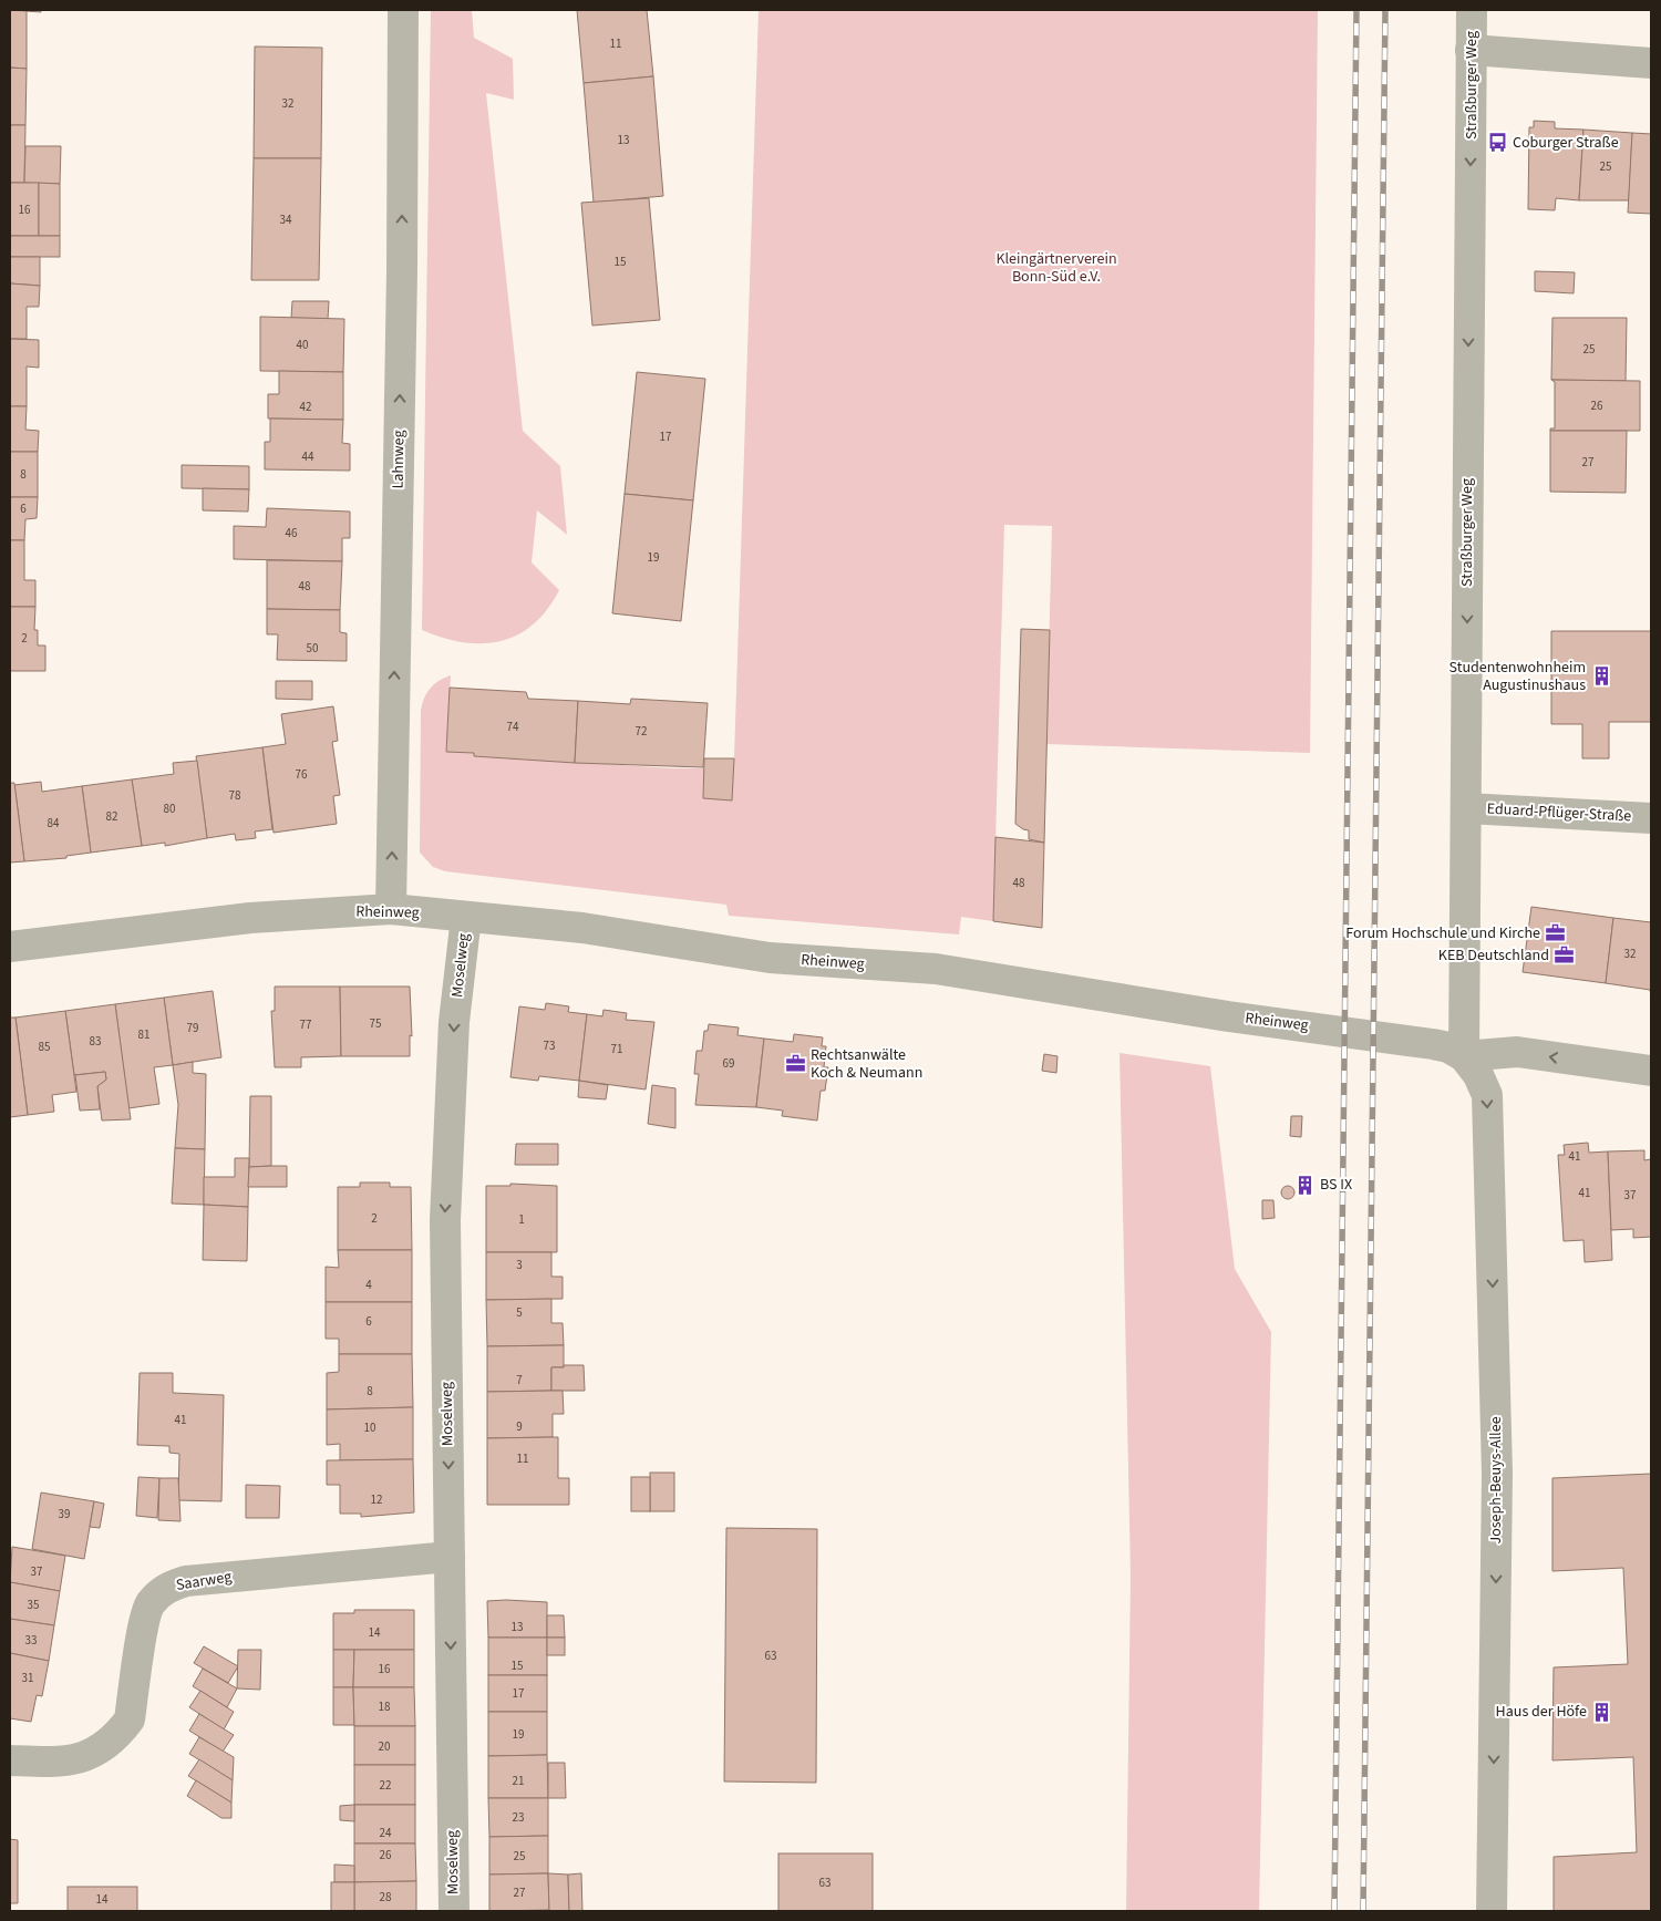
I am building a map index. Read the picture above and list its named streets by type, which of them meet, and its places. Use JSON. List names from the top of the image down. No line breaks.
{"streets":{"street":["Straßburger Weg","Lahnweg","Eduard-Pflüger-Straße","Rheinweg","Moselweg","Joseph-Beuys-Allee","Saarweg"]},"crossings":[["Straßburger Weg","Eduard-Pflüger-Straße"],["Straßburger Weg","Rheinweg"],["Straßburger Weg","Joseph-Beuys-Allee"],["Lahnweg","Rheinweg"],["Rheinweg","Moselweg"],["Rheinweg","Joseph-Beuys-Allee"],["Moselweg","Saarweg"]],"one_way":["Straßburger Weg","Lahnweg","Moselweg","Joseph-Beuys-Allee"],"parks":["Kleingärtnerverein Bonn-Süd e.V."],"places":{"bus stop":["Coburger Straße"],"building":["Studentenwohnheim Augustinushaus","BS IX","Haus der Höfe"],"office":["Forum Hochschule und Kirche","KEB Deutschland","Rechtsanwälte Koch & Neumann"]},"house_numbers":["11","32","13","25","16","34","15","40","25","26","42","17","44","27","8","6","46","19","48","2","50","74","72","76","78","80","82","84","48","32","75","77","79","81","83","73","85","71","69","41","41","37","2","1","3","4","5","6","7","8","41","9","10","11","12","39","37","35","13","14","33","63","15","16","31","17","18","19","20","21","22","23","24","26","25","63","27","28","14"]}
